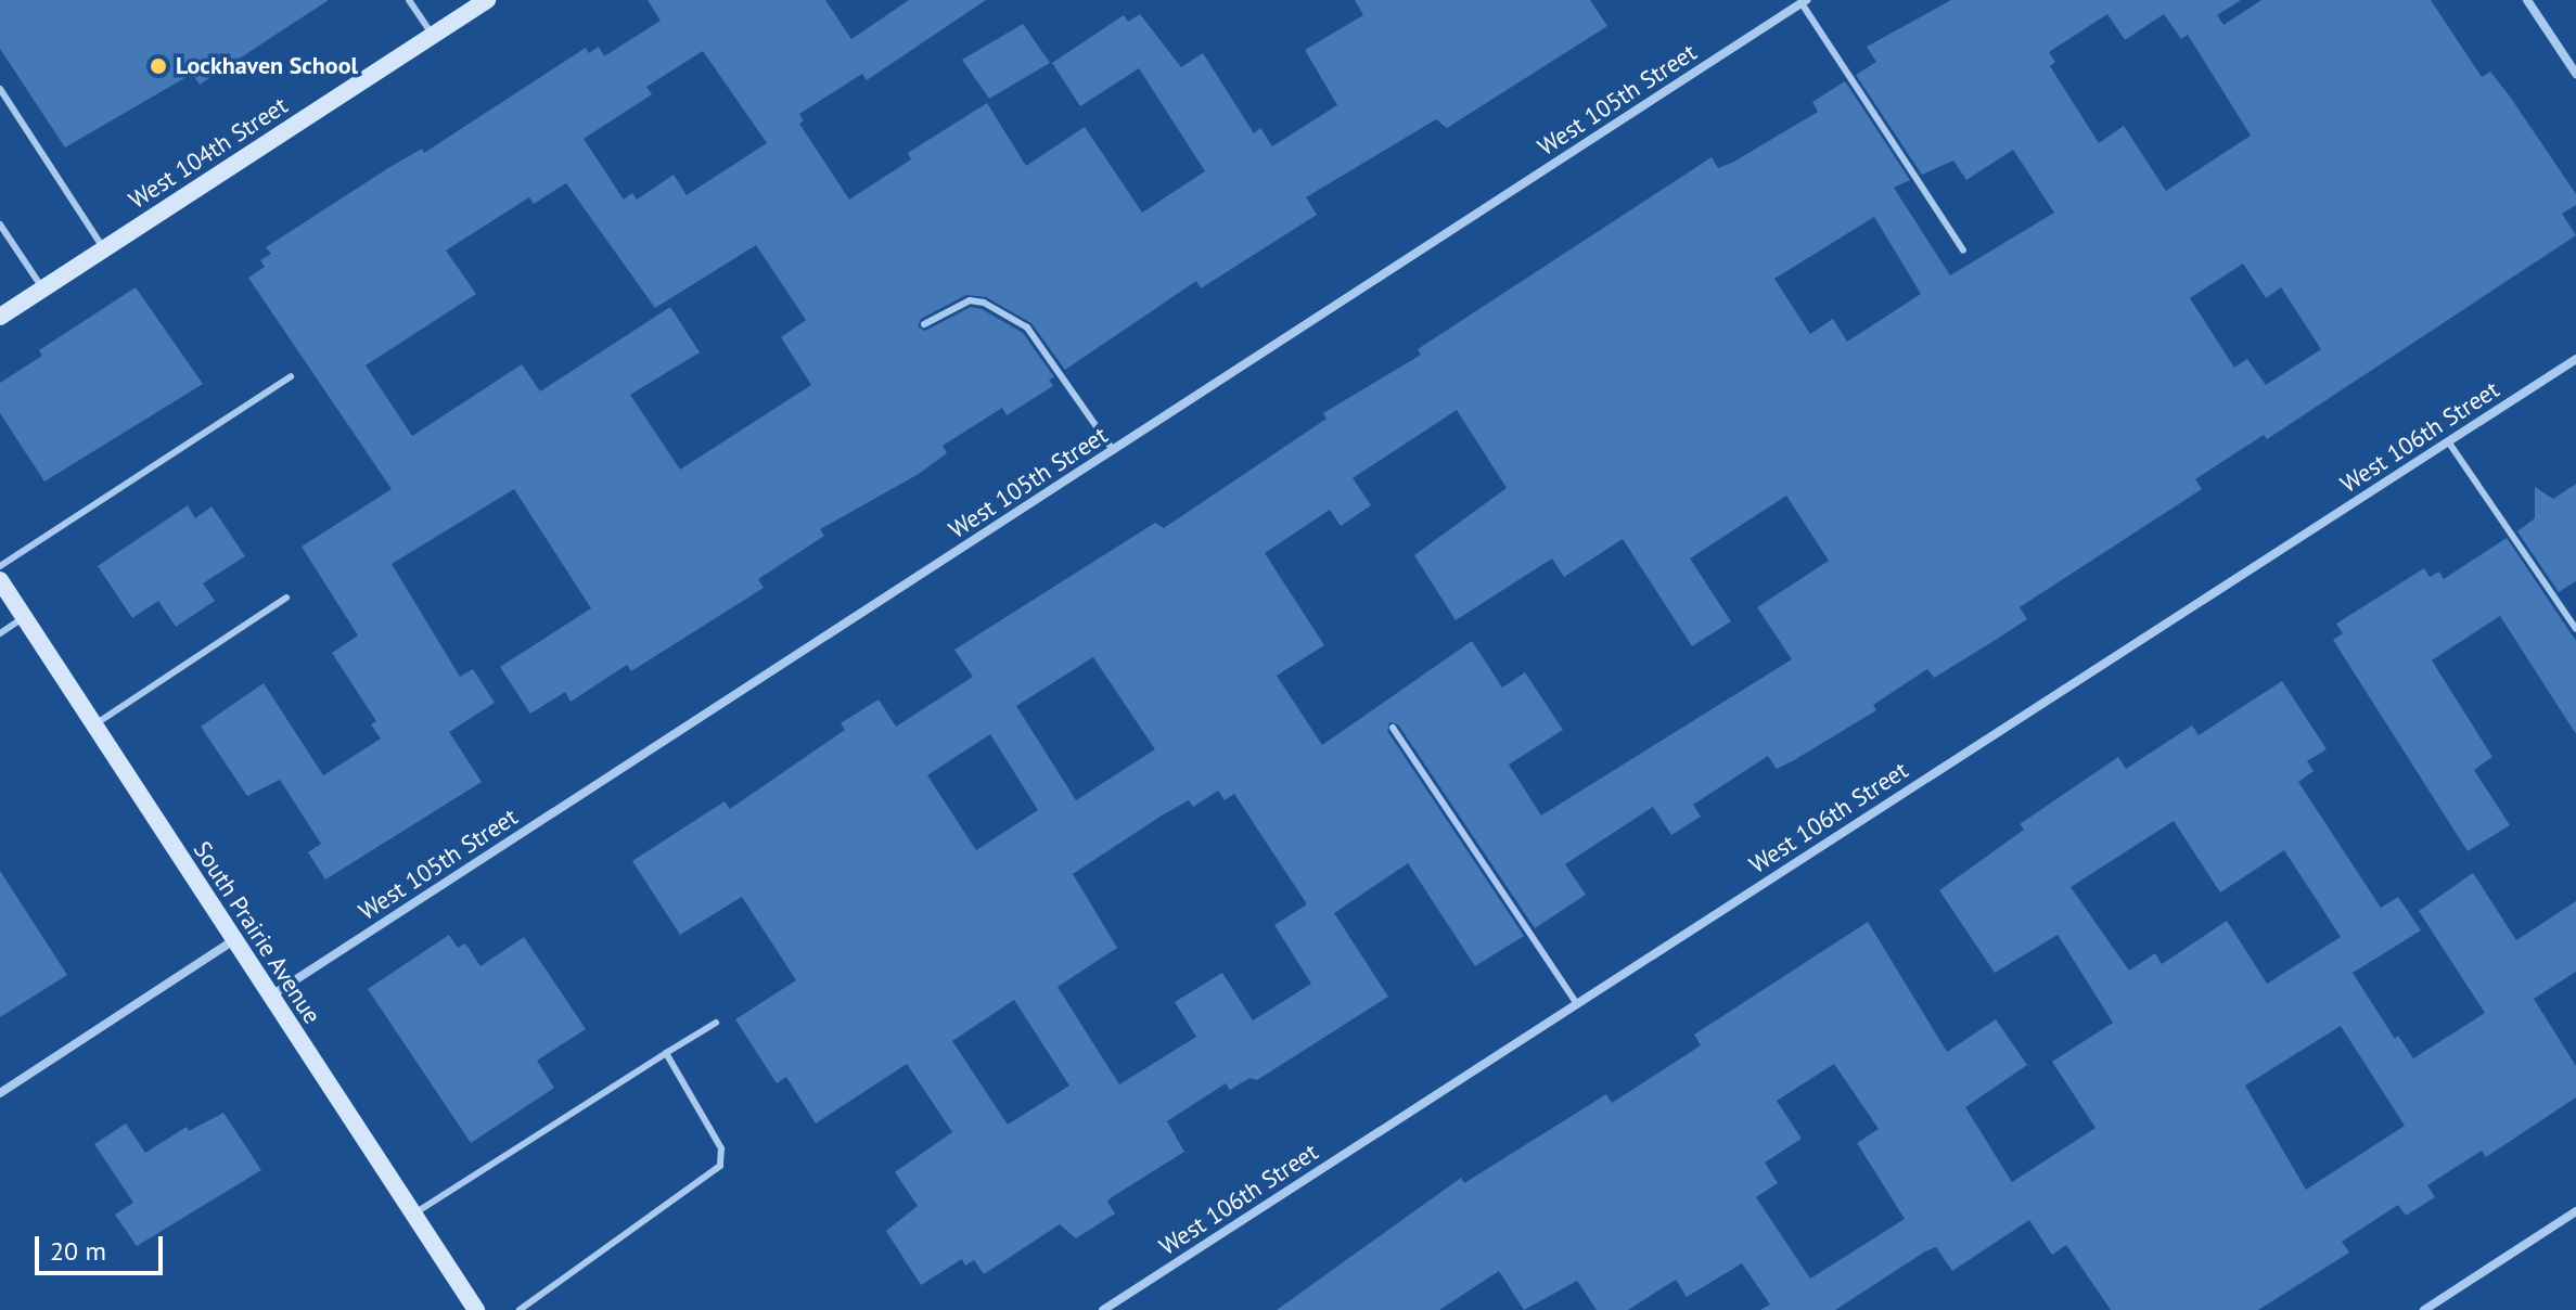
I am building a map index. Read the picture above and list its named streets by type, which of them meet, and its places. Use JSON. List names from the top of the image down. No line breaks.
{"streets":{"main road":["West 104th Street","South Prairie Avenue"],"street":["West 105th Street","West 106th Street"]},"crossings":[["West 105th Street","South Prairie Avenue"]],"places":["Lockhaven School"],"scale_bar":"20 m"}
